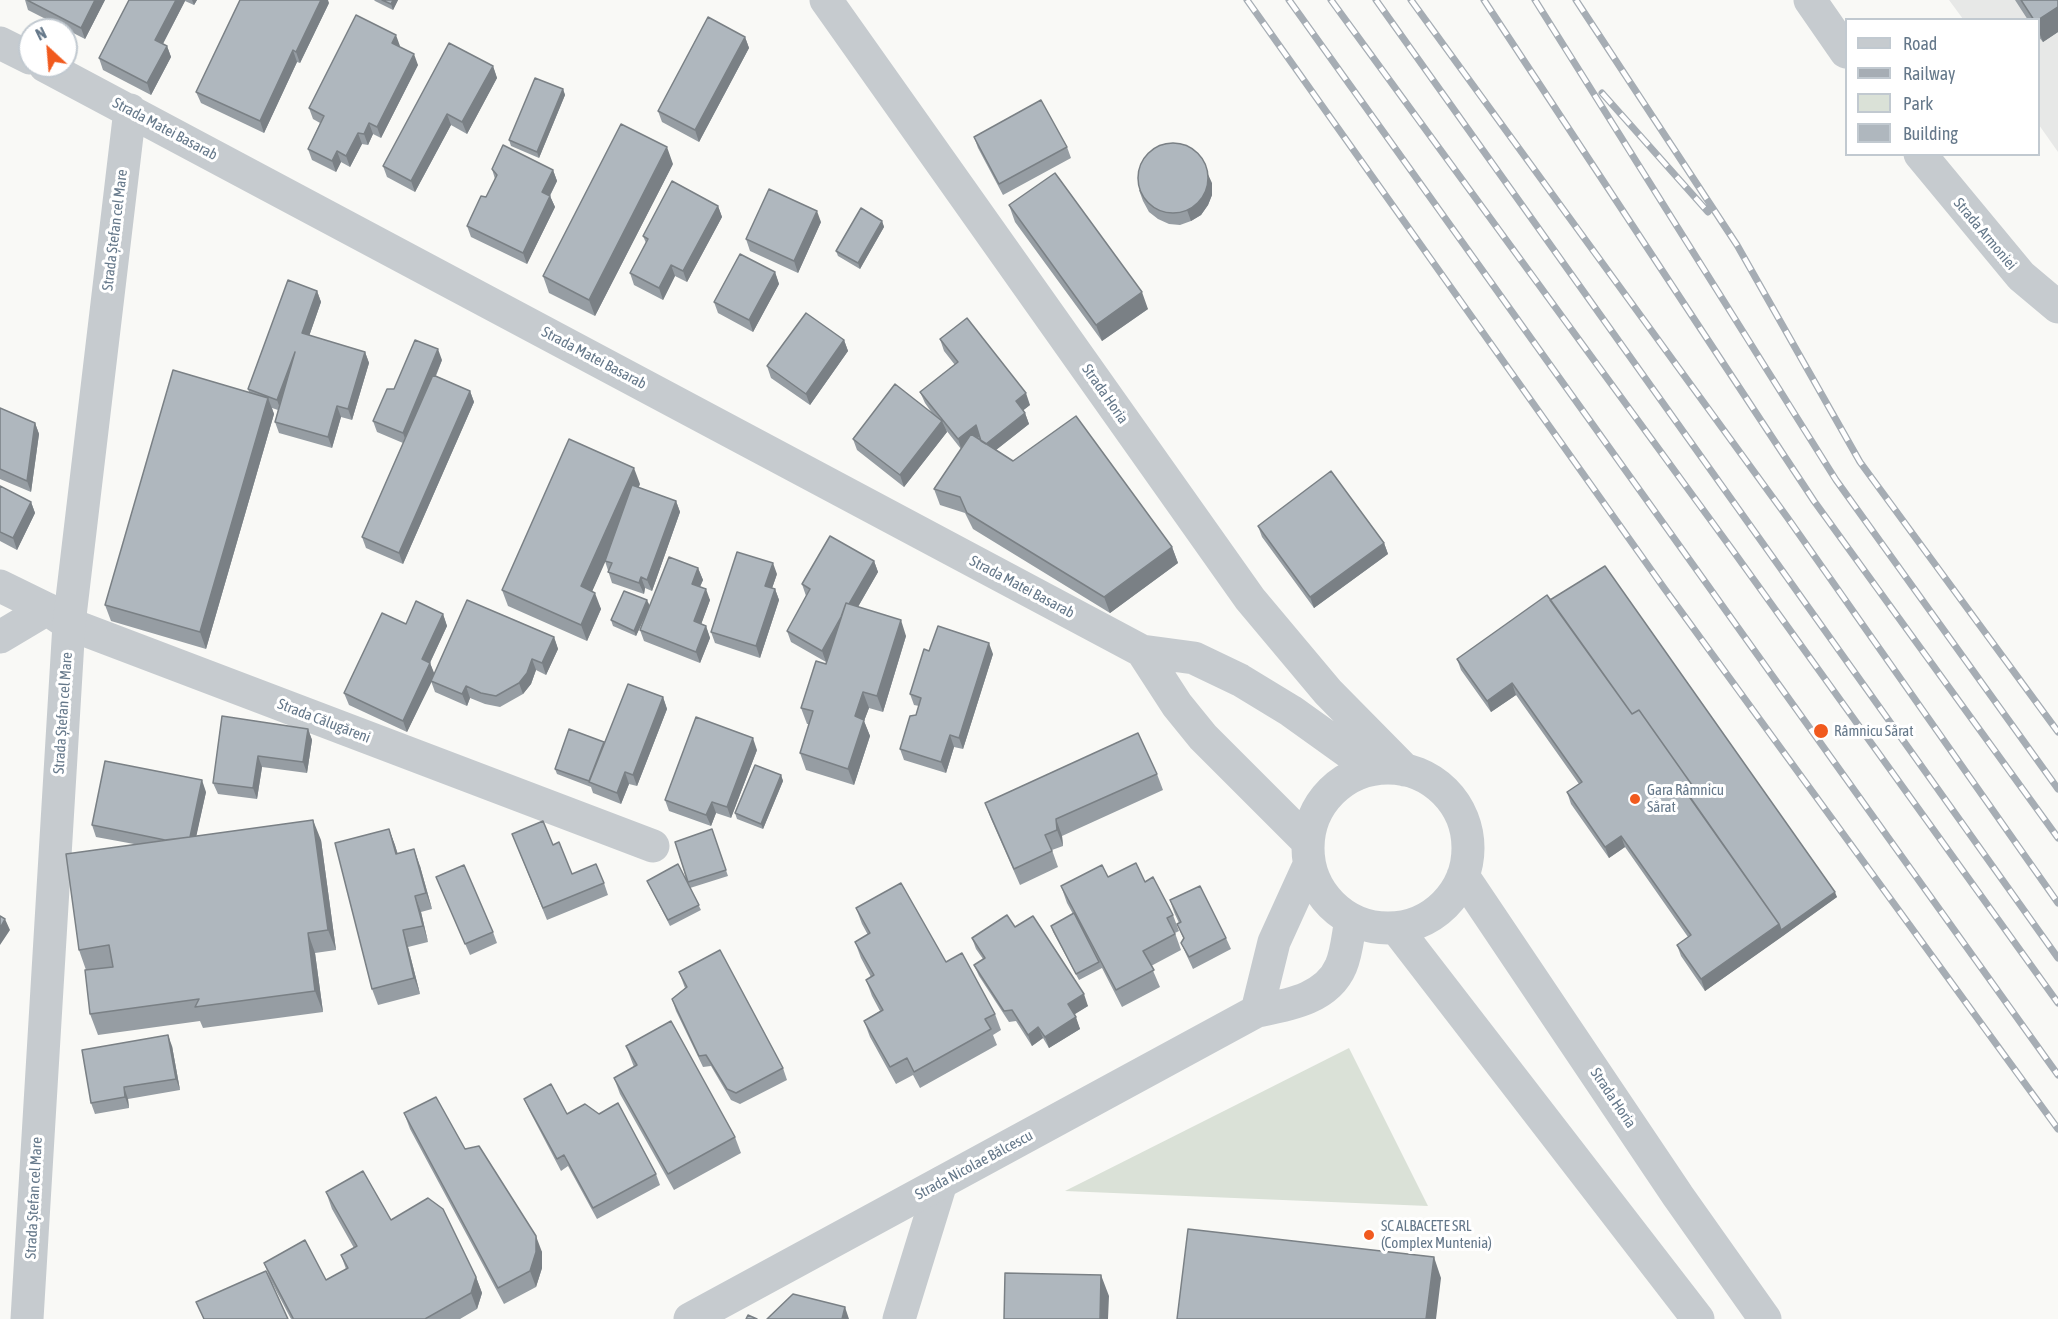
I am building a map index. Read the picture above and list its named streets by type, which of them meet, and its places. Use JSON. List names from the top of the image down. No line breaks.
{"streets":{"street":["Strada Matei Basarab","Strada Ștefan cel Mare","Strada Armoniei","Strada Horia","Strada Călugăreni","Strada Nicolae Bălcescu"]},"crossings":[["Strada Matei Basarab","Strada Ștefan cel Mare"],["Strada Matei Basarab","Strada Horia"],["Strada Matei Basarab","Strada Nicolae Bălcescu"],["Strada Ștefan cel Mare","Strada Călugăreni"],["Strada Horia","Strada Nicolae Bălcescu"]],"places":["Râmnicu Sărat","Gara Râmnicu Sărat","SC ALBACETE SRL (Complex Muntenia)"],"legend":["Road","Railway","Park","Building"],"north":"top left"}
